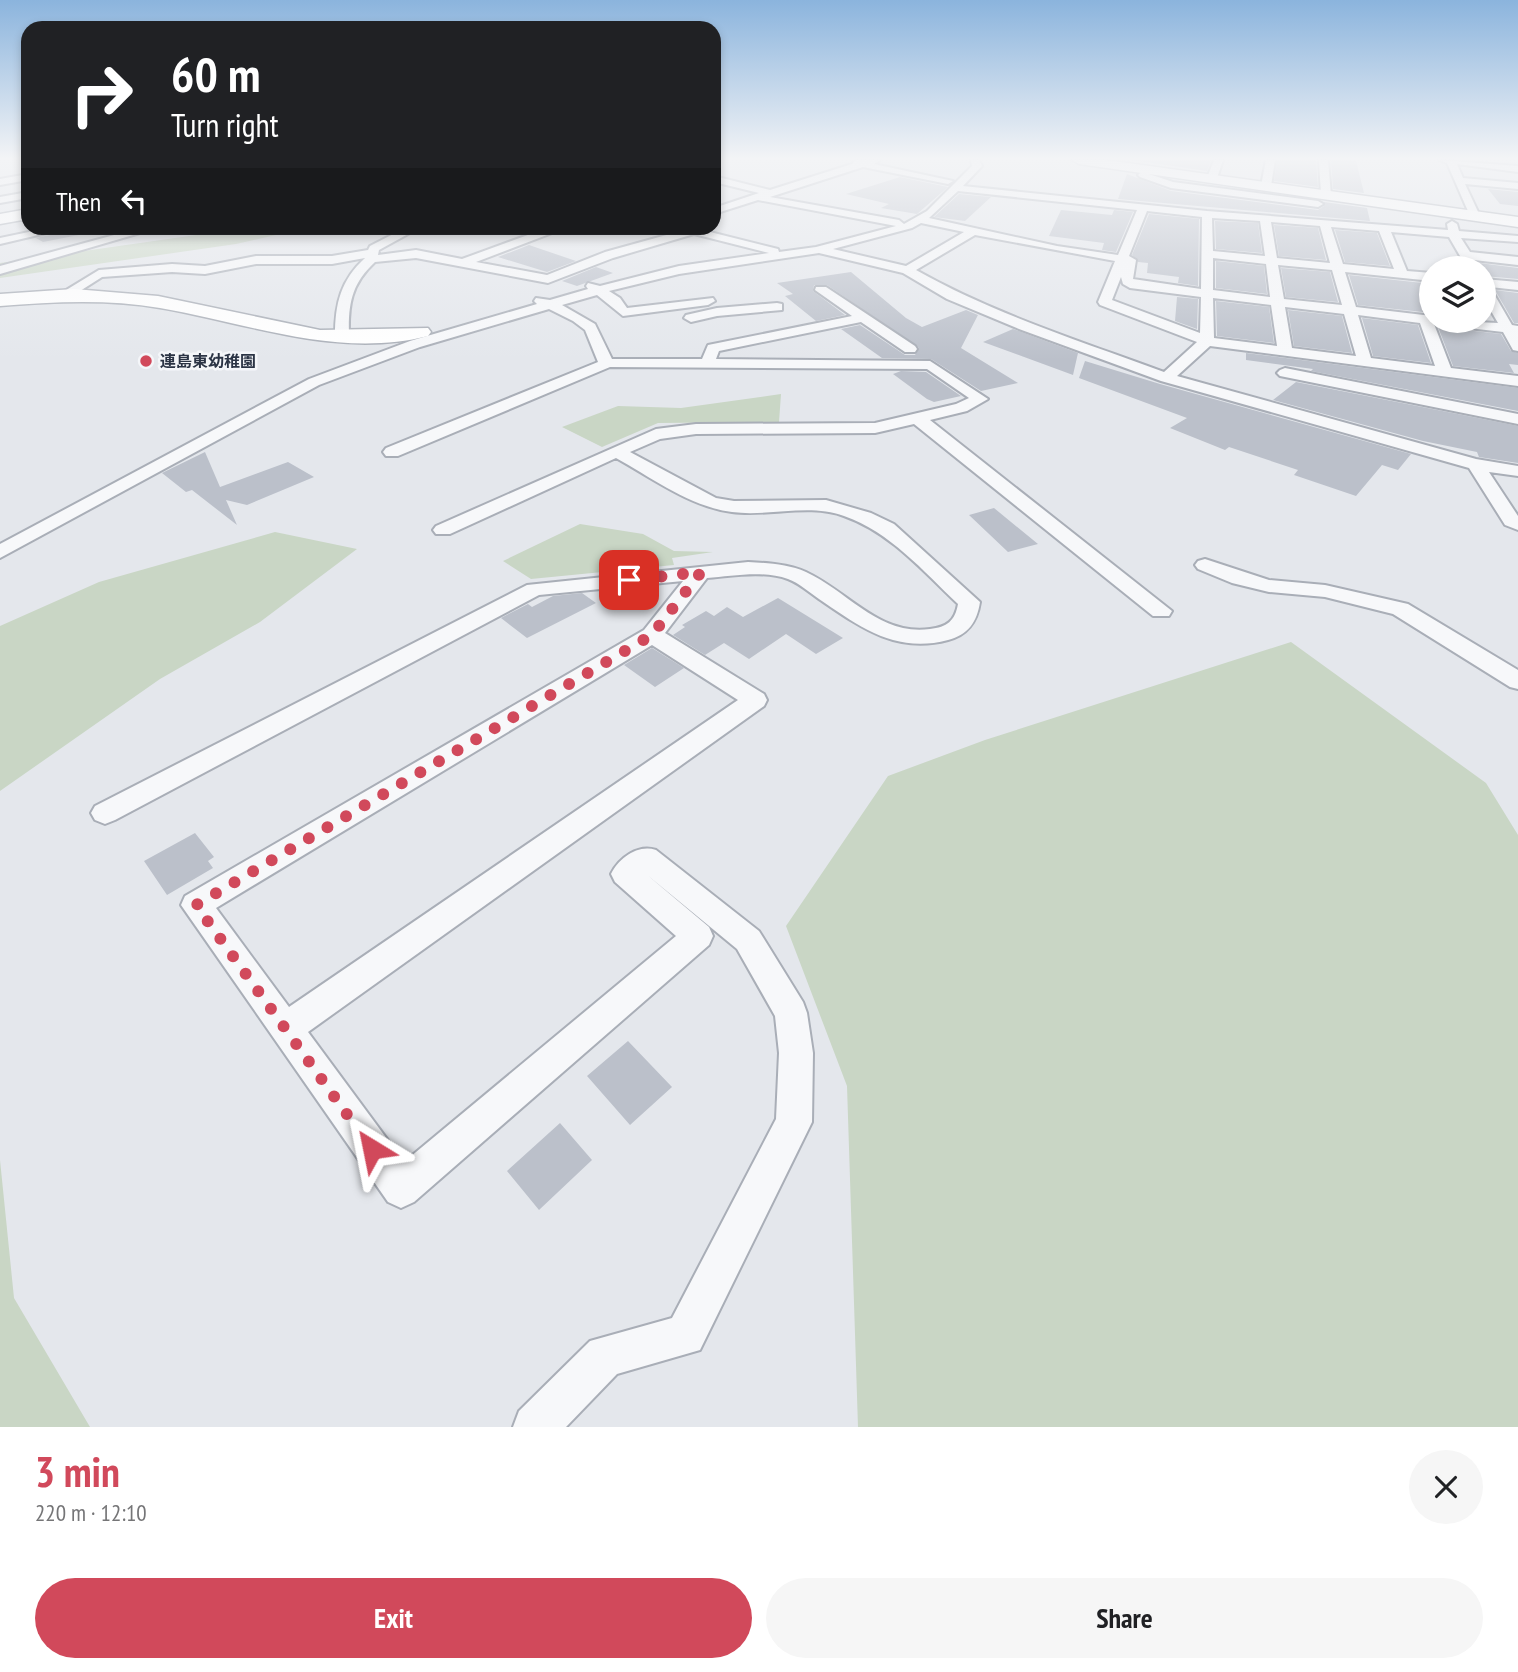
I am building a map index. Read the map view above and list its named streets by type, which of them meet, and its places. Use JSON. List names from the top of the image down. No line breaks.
{"places":["連島東幼稚園"],"page":{"turn":["60 m","Turn right"],"then":"Then","heading":["3 min","220 m · 12:10"],"buttons":["Exit","Share"]}}
